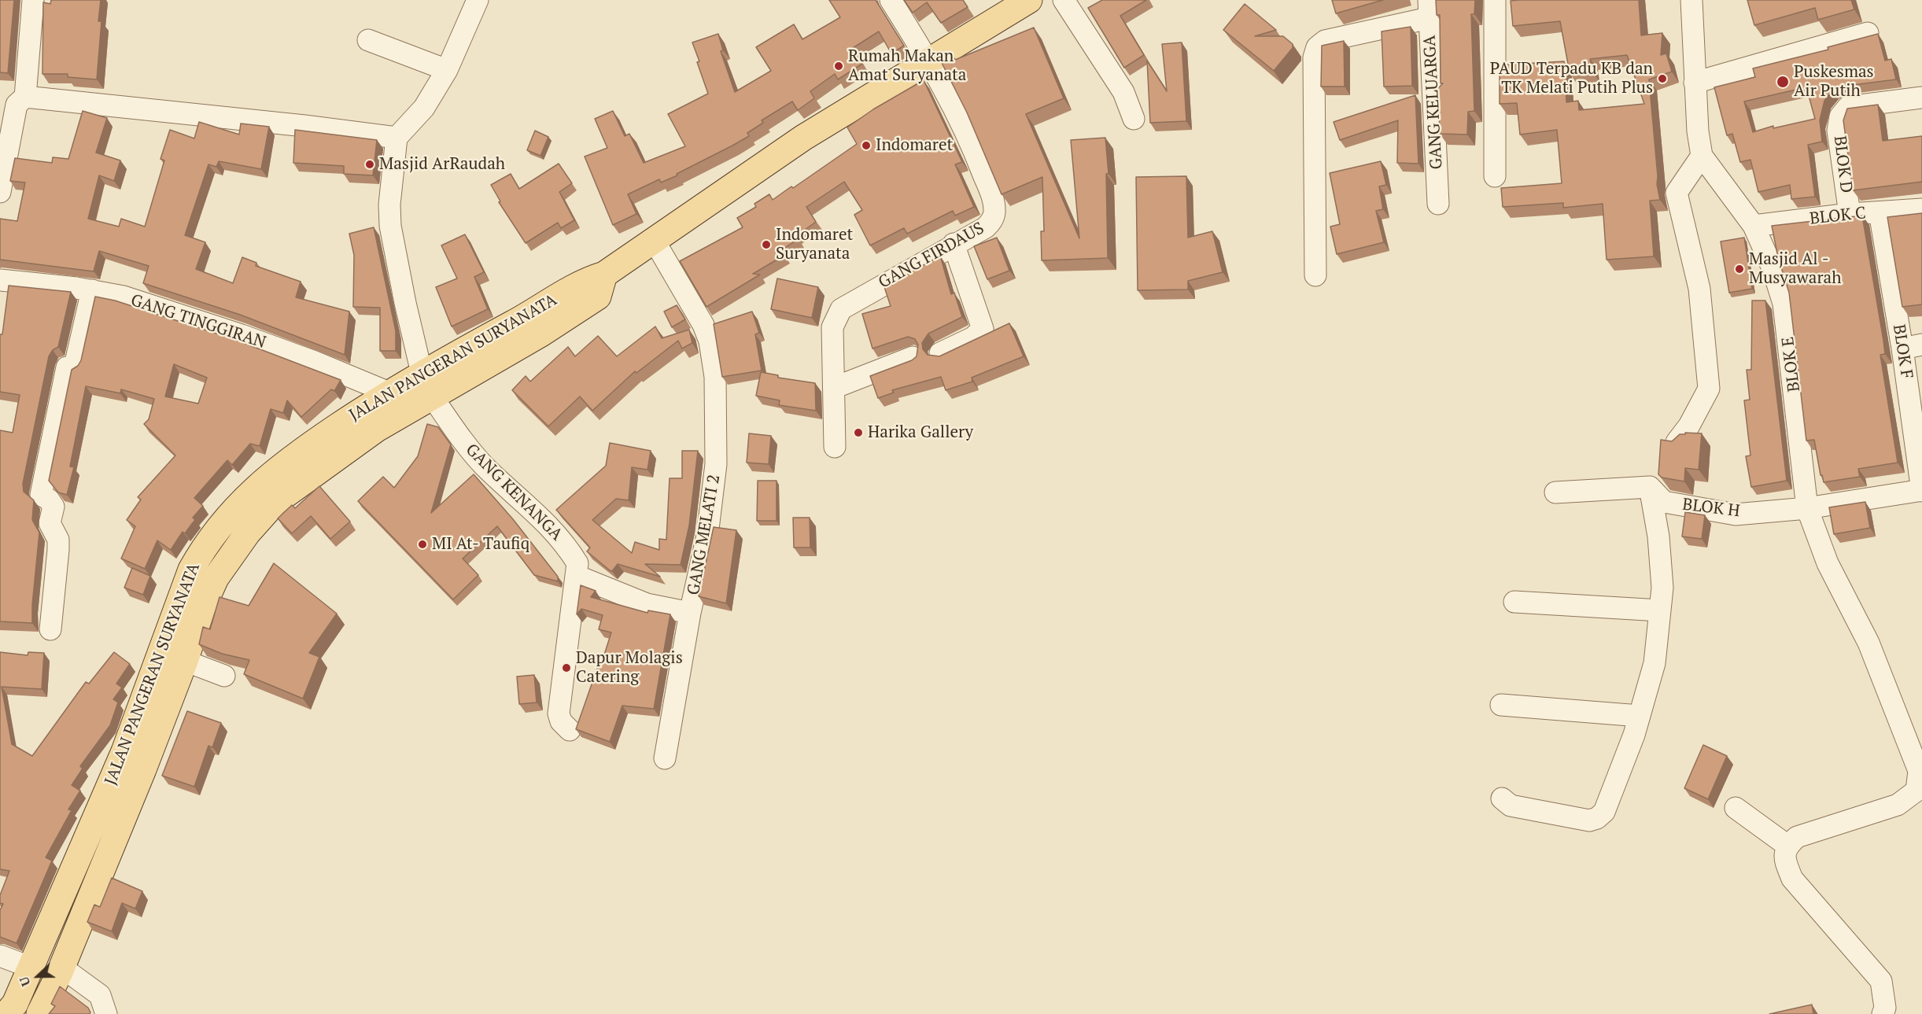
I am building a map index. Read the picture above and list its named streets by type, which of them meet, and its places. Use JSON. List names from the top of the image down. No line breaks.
{"streets":{"main road":["JALAN PANGERAN SURYANATA"],"street":["GANG KELUARGA","BLOK D","BLOK C","GANG FIRDAUS","GANG TINGGIRAN","BLOK F","BLOK E","GANG KENANGA","BLOK H","GANG MELATI 2"]},"crossings":[["BLOK D","BLOK C"],["BLOK C","BLOK F"],["BLOK C","BLOK E"],["GANG FIRDAUS","JALAN PANGERAN SURYANATA"],["GANG TINGGIRAN","JALAN PANGERAN SURYANATA"],["BLOK F","BLOK H"],["JALAN PANGERAN SURYANATA","GANG KENANGA"],["JALAN PANGERAN SURYANATA","GANG MELATI 2"],["BLOK E","BLOK H"]],"places":["Rumah Makan Amat Suryanata","PAUD Terpadu KB dan TK Melati Putih Plus","Puskesmas Air Putih","Indomaret","Masjid ArRaudah","Indomaret Suryanata","Masjid Al - Musyawarah","Harika Gallery","MI At- Taufiq","Dapur Molagis Catering"],"north":"left"}
